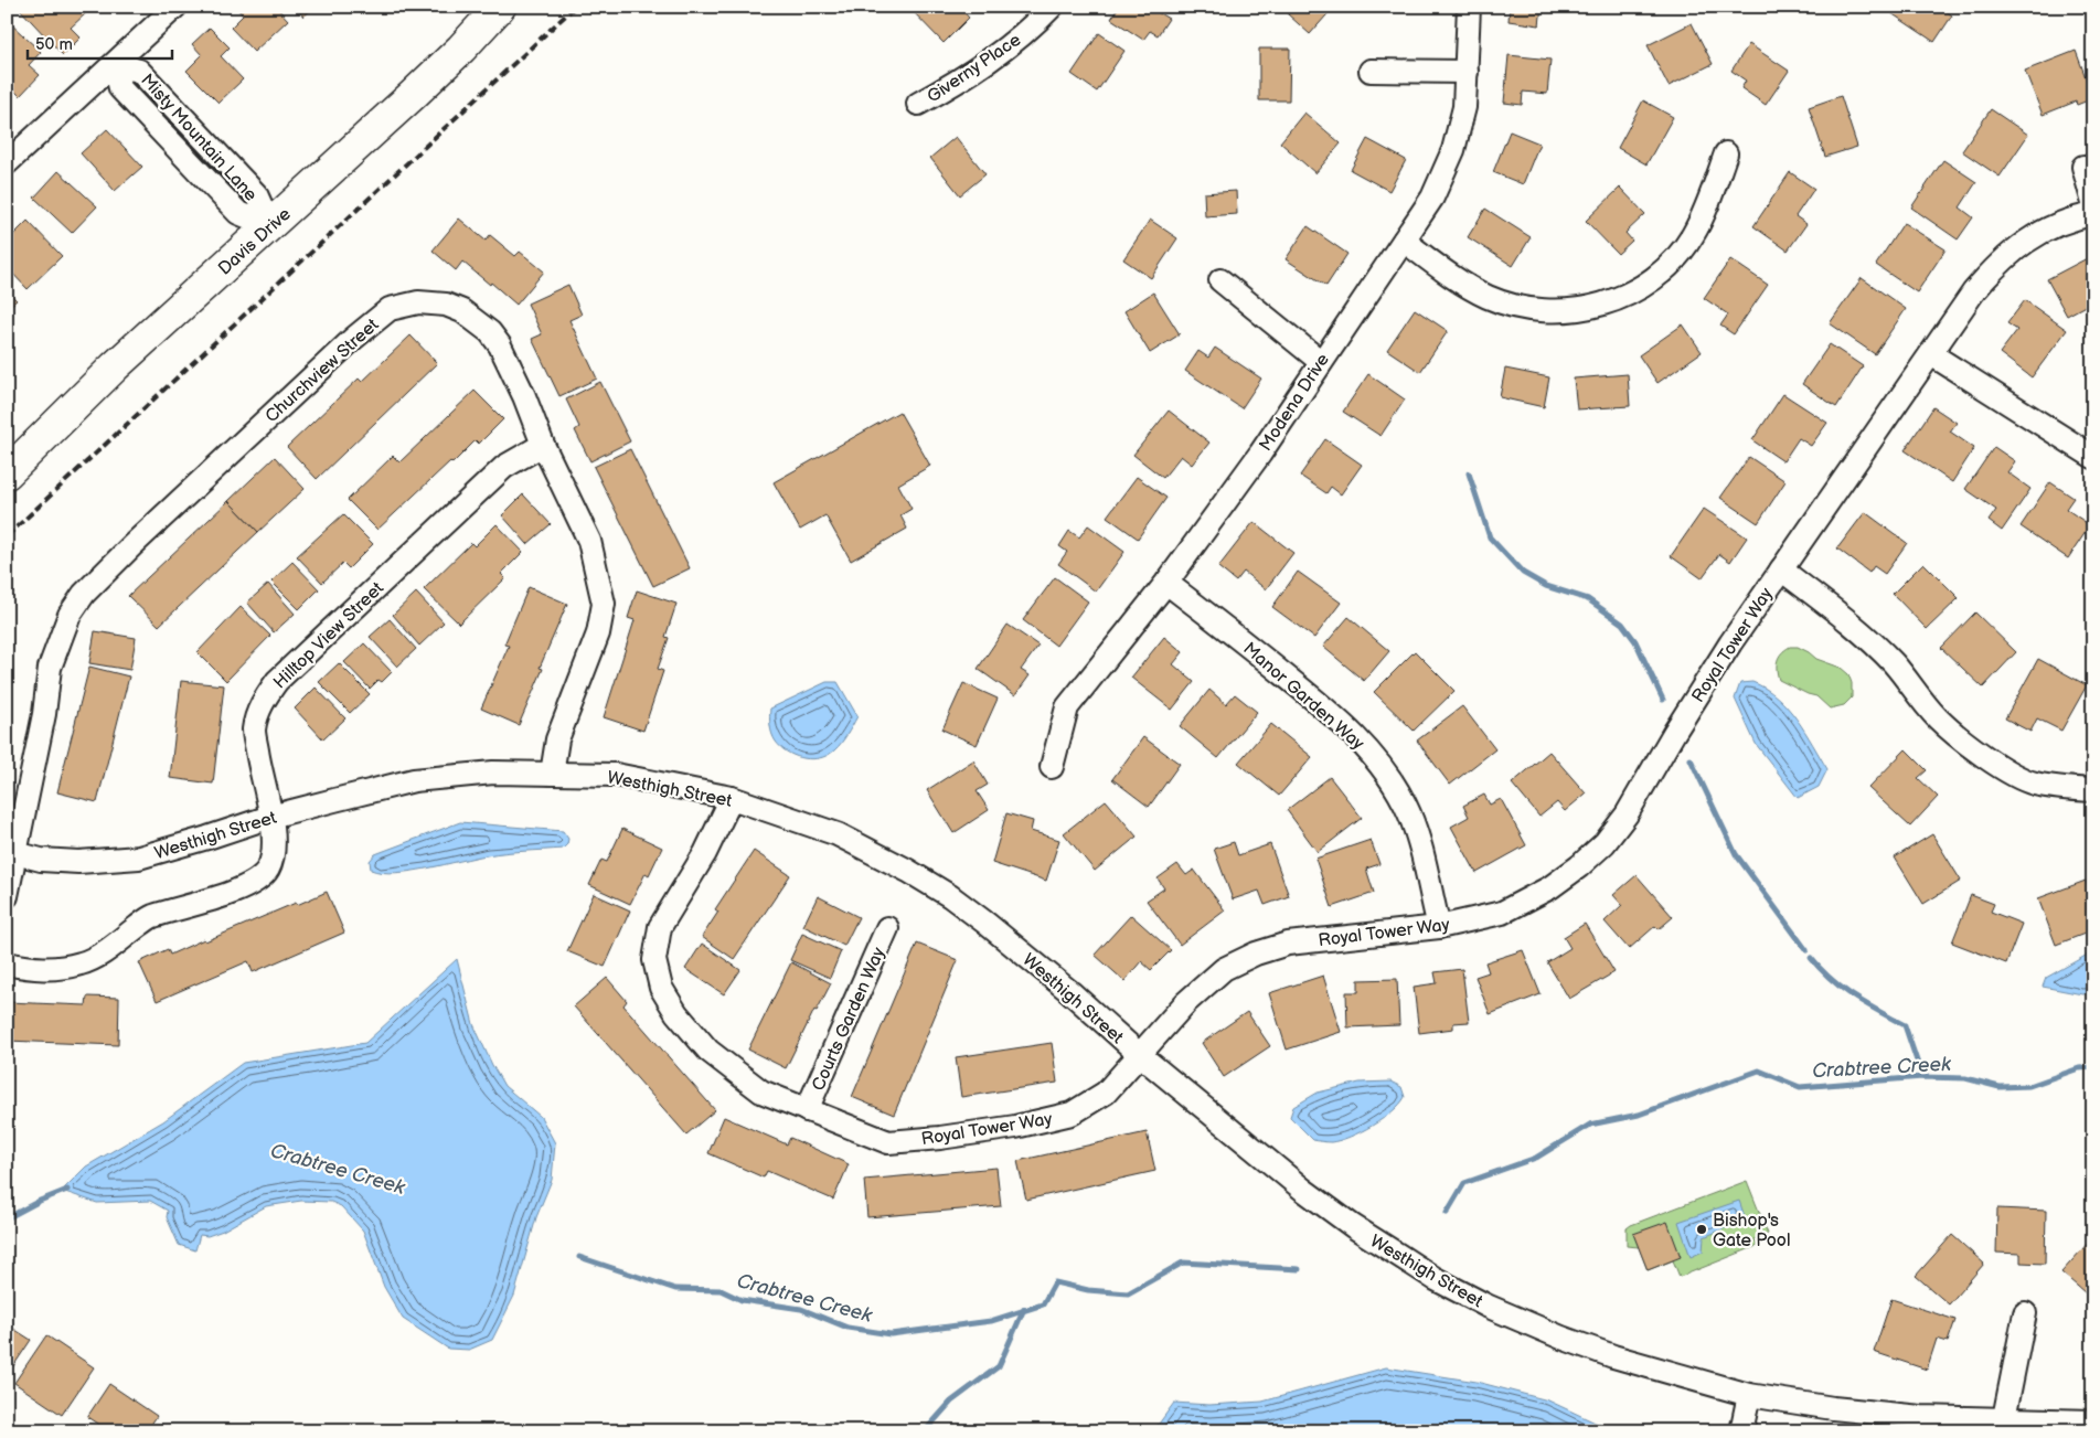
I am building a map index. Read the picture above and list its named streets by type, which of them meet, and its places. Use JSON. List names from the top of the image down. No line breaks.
{"streets":{"main road":["Davis Drive"],"street":["Giverny Place","Misty Mountain Lane","Churchview Street","Modena Drive","Hilltop View Street","Royal Tower Way","Manor Garden Way","Westhigh Street","Courts Garden Way"]},"crossings":[["Misty Mountain Lane","Davis Drive"],["Churchview Street","Hilltop View Street"],["Churchview Street","Westhigh Street"],["Modena Drive","Manor Garden Way"],["Hilltop View Street","Westhigh Street"],["Royal Tower Way","Manor Garden Way"],["Royal Tower Way","Westhigh Street"],["Royal Tower Way","Courts Garden Way"]],"water":["Crabtree Creek"],"places":["Bishop's Gate Pool"],"scale_bar":"50 m"}
